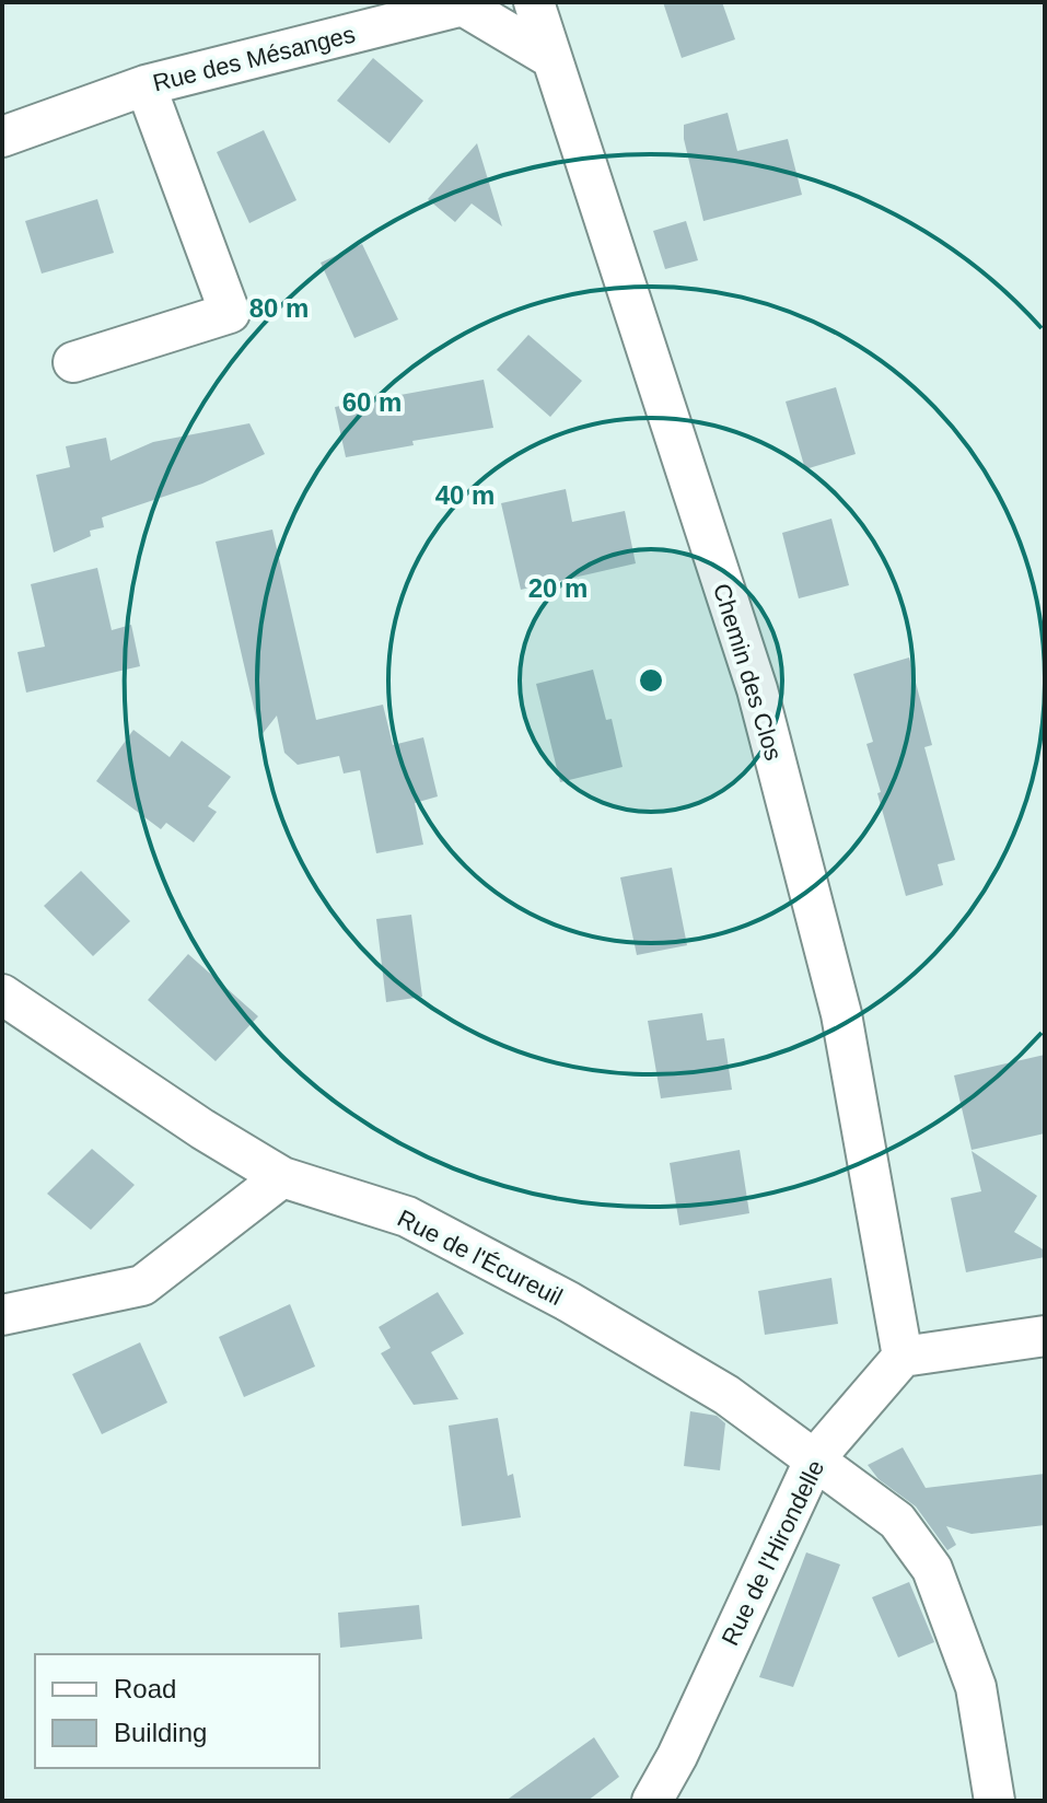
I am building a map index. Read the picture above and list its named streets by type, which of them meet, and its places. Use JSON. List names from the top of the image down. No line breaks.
{"streets":{"street":["Rue des Mésanges","Chemin des Clos","Rue de l'Écureuil","Rue de l'Hirondelle"]},"crossings":[["Rue des Mésanges","Chemin des Clos"],["Chemin des Clos","Rue de l'Hirondelle"],["Rue de l'Écureuil","Rue de l'Hirondelle"]],"legend":["Road","Building"],"rings":["80 m","60 m","40 m","20 m"]}
